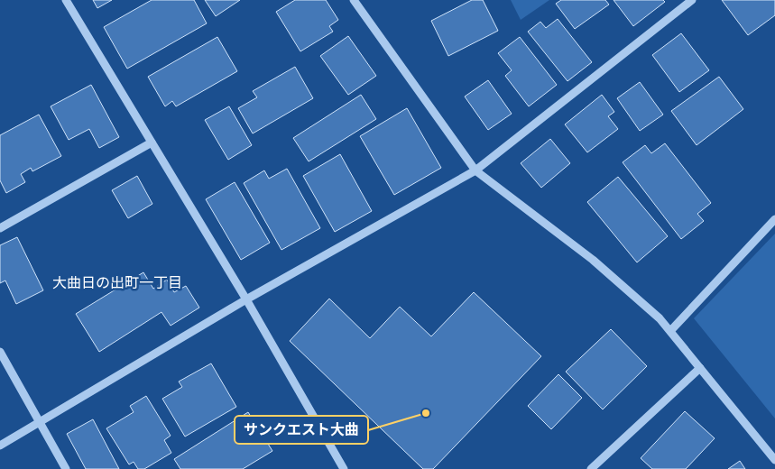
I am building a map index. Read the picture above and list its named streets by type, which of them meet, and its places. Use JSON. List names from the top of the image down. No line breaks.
{"districts":["大曲日の出町一丁目"],"places":["サンクエスト大曲"]}
